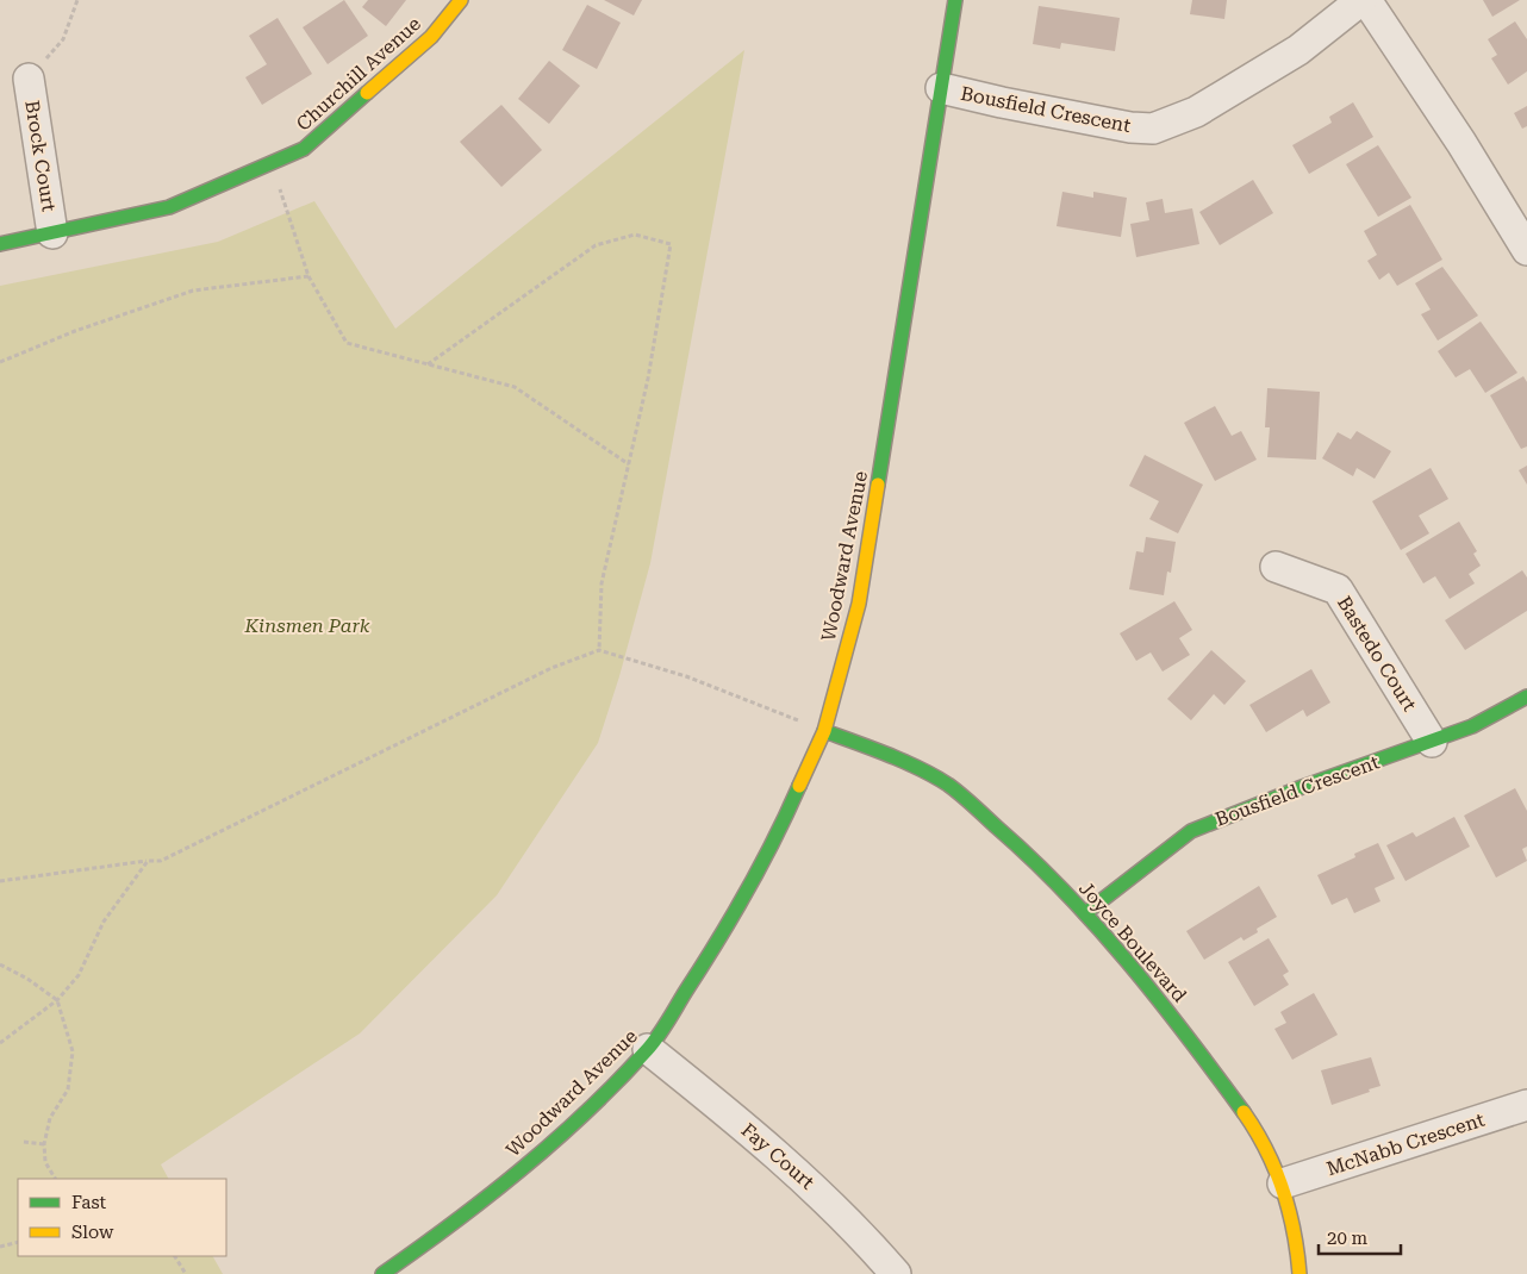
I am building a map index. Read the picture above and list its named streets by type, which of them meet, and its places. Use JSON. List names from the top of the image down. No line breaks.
{"streets":{"street":["Churchill Avenue","Bousfield Crescent","Brock Court","Woodward Avenue","Bastedo Court","Joyce Boulevard","McNabb Crescent","Fay Court"]},"crossings":[["Churchill Avenue","Brock Court"],["Bousfield Crescent","Woodward Avenue"],["Bousfield Crescent","Bastedo Court"],["Bousfield Crescent","Joyce Boulevard"],["Woodward Avenue","Joyce Boulevard"],["Woodward Avenue","Fay Court"],["Joyce Boulevard","McNabb Crescent"]],"parks":["Kinsmen Park"],"legend":["Fast","Slow"],"scale_bar":"20 m"}
